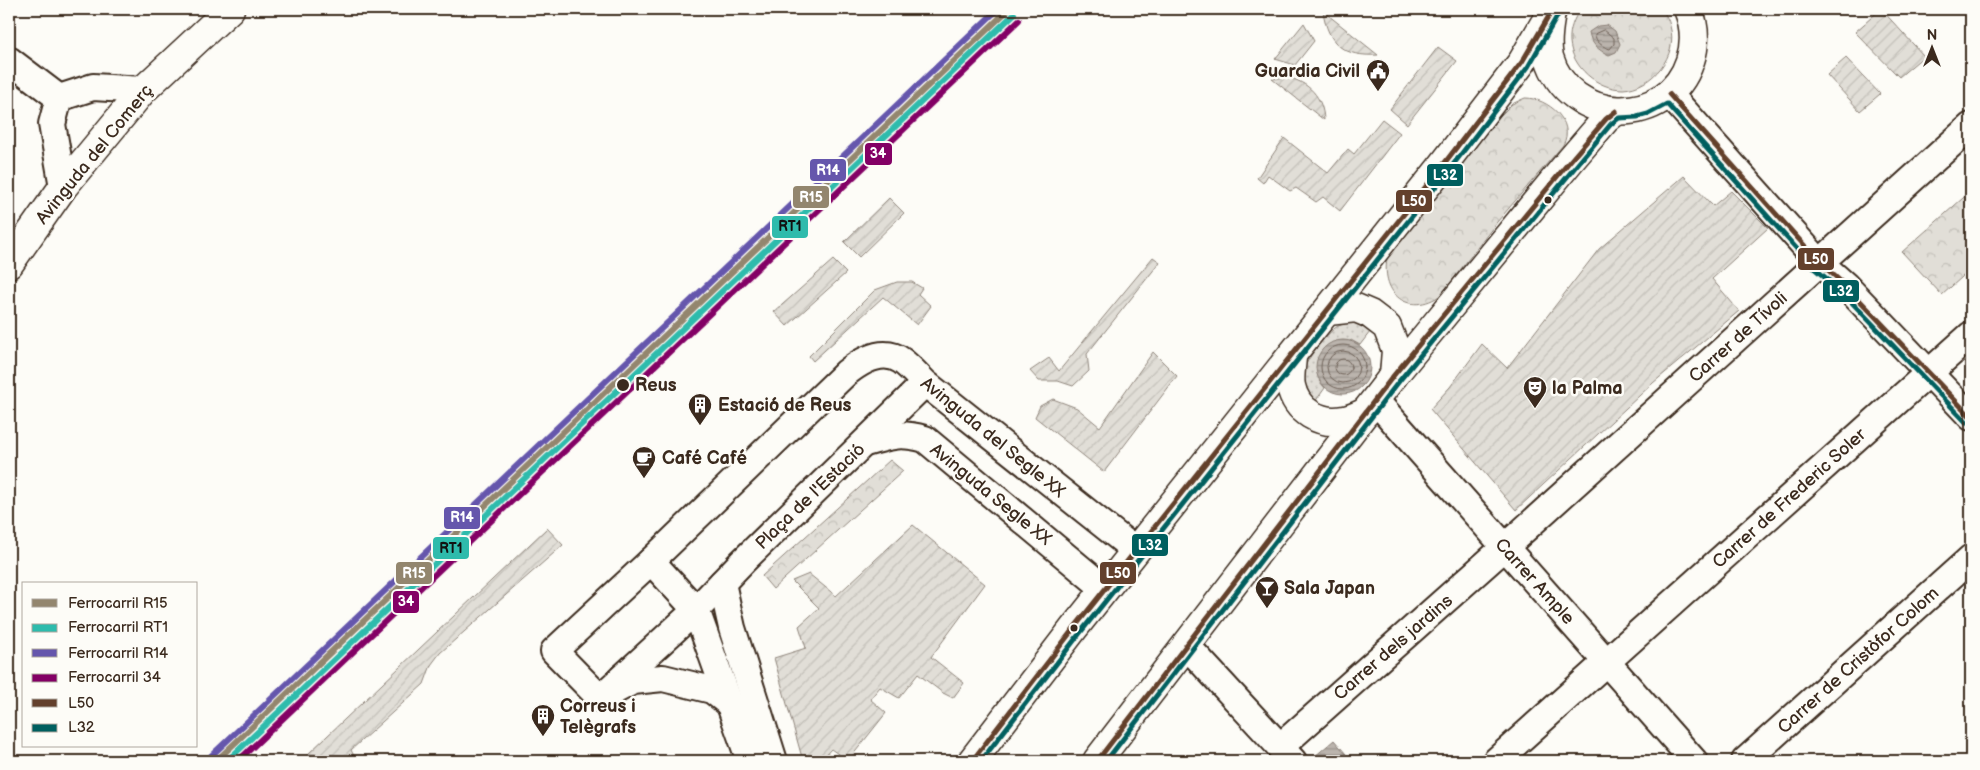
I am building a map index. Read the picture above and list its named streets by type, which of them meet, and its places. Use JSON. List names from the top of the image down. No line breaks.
{"streets":{"street":["Avinguda del Comerç","Carrer de Tívoli","Avinguda del Segle XX","Avinguda Segle XX","Plaça de l'Estació","Carrer de Frederic Soler","Carrer Ample","Carrer dels jardins","Carrer de Cristòfor Colom"]},"crossings":[["Carrer de Tívoli","Carrer Ample"],["Carrer de Tívoli","Carrer dels jardins"],["Avinguda del Segle XX","Plaça de l'Estació"],["Avinguda Segle XX","Plaça de l'Estació"],["Carrer de Frederic Soler","Carrer Ample"],["Carrer Ample","Carrer dels jardins"]],"places":{"public building":["Guardia Civil"],"other":["Reus"],"theatre":["la Palma"],"building":["Estació de Reus","Correus i Telègrafs"],"cafe":["Café Café"],"bar":["Sala Japan"]},"lines":["rail line R15","rail line R14","transit line L50","transit line L32","rail line RT1","rail line 34"],"legend":["Ferrocarril R15","Ferrocarril RT1","Ferrocarril R14","Ferrocarril 34","L50","L32"],"north":"top"}
